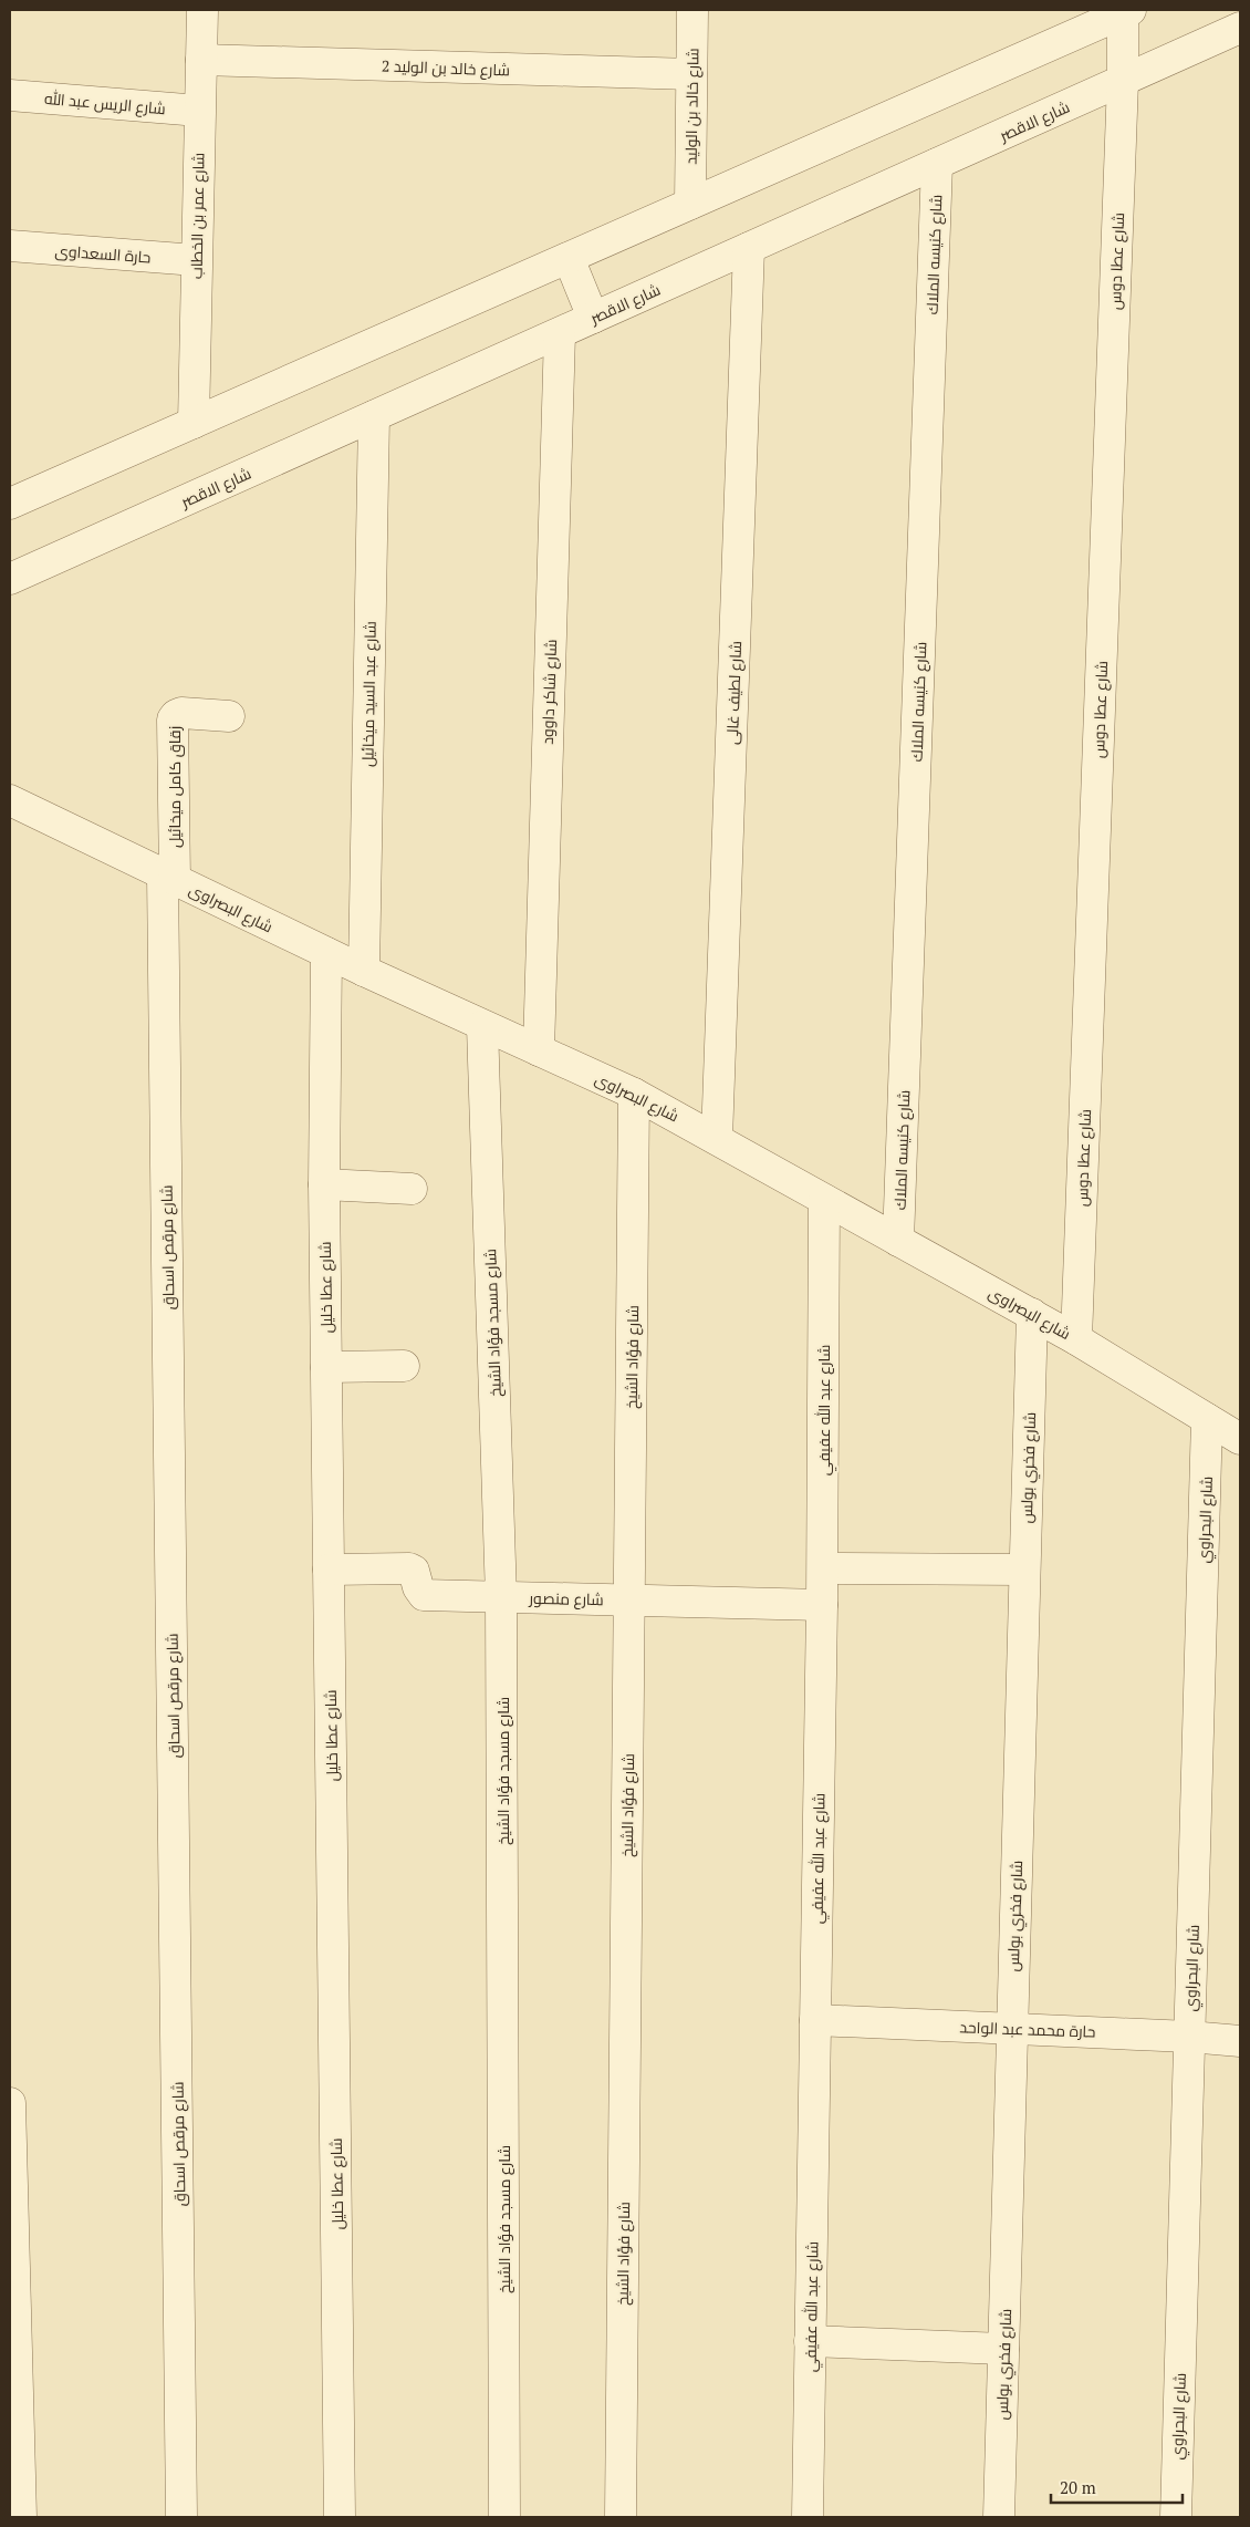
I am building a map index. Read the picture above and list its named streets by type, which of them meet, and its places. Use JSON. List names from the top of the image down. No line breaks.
{"streets":{"street":["شارع خالد بن الوليد 2","شارع الريس عبد الله","شارع خالد بن الوليد","شارع الاقصر","شارع عمر بن الخطاب","حارة السعداوى","شارع كنيسه الملاك","شارع عطا دوس","شارع شاكر داوود","شارع لطيف غالى","شارع عبد السيد ميخائيل","زقاق كامل ميخائيل","شارع البصراوى","شارع مرقص اسحاق","شارع عطا خليل","شارع مسجد فؤاد الشيخ","شارع فؤاد الشيخ","شارع عبد الله عفيفي","شارع فخري بولس","شارع البحراوي","شارع منصور","حارة محمد عبد الواحد"]},"crossings":[["شارع خالد بن الوليد 2","شارع خالد بن الوليد"],["شارع خالد بن الوليد 2","شارع عمر بن الخطاب"],["شارع الريس عبد الله","شارع عمر بن الخطاب"],["شارع الاقصر","شارع كنيسه الملاك"],["شارع الاقصر","شارع عطا دوس"],["شارع الاقصر","شارع شاكر داوود"],["شارع الاقصر","شارع لطيف غالى"],["شارع الاقصر","شارع عبد السيد ميخائيل"],["شارع عمر بن الخطاب","حارة السعداوى"],["شارع كنيسه الملاك","شارع البصراوى"],["شارع عطا دوس","شارع البصراوى"],["شارع شاكر داوود","شارع البصراوى"],["شارع لطيف غالى","شارع البصراوى"],["شارع عبد السيد ميخائيل","شارع البصراوى"],["زقاق كامل ميخائيل","شارع البصراوى"],["زقاق كامل ميخائيل","شارع مرقص اسحاق"],["شارع البصراوى","شارع مرقص اسحاق"],["شارع البصراوى","شارع عطا خليل"],["شارع البصراوى","شارع مسجد فؤاد الشيخ"],["شارع البصراوى","شارع فؤاد الشيخ"],["شارع البصراوى","شارع عبد الله عفيفي"],["شارع البصراوى","شارع فخري بولس"],["شارع البصراوى","شارع البحراوي"],["شارع عطا خليل","شارع منصور"],["شارع مسجد فؤاد الشيخ","شارع منصور"],["شارع فؤاد الشيخ","شارع منصور"],["شارع عبد الله عفيفي","شارع منصور"],["شارع عبد الله عفيفي","حارة محمد عبد الواحد"],["شارع فخري بولس","حارة محمد عبد الواحد"],["شارع البحراوي","حارة محمد عبد الواحد"]],"scale_bar":"20 m"}
